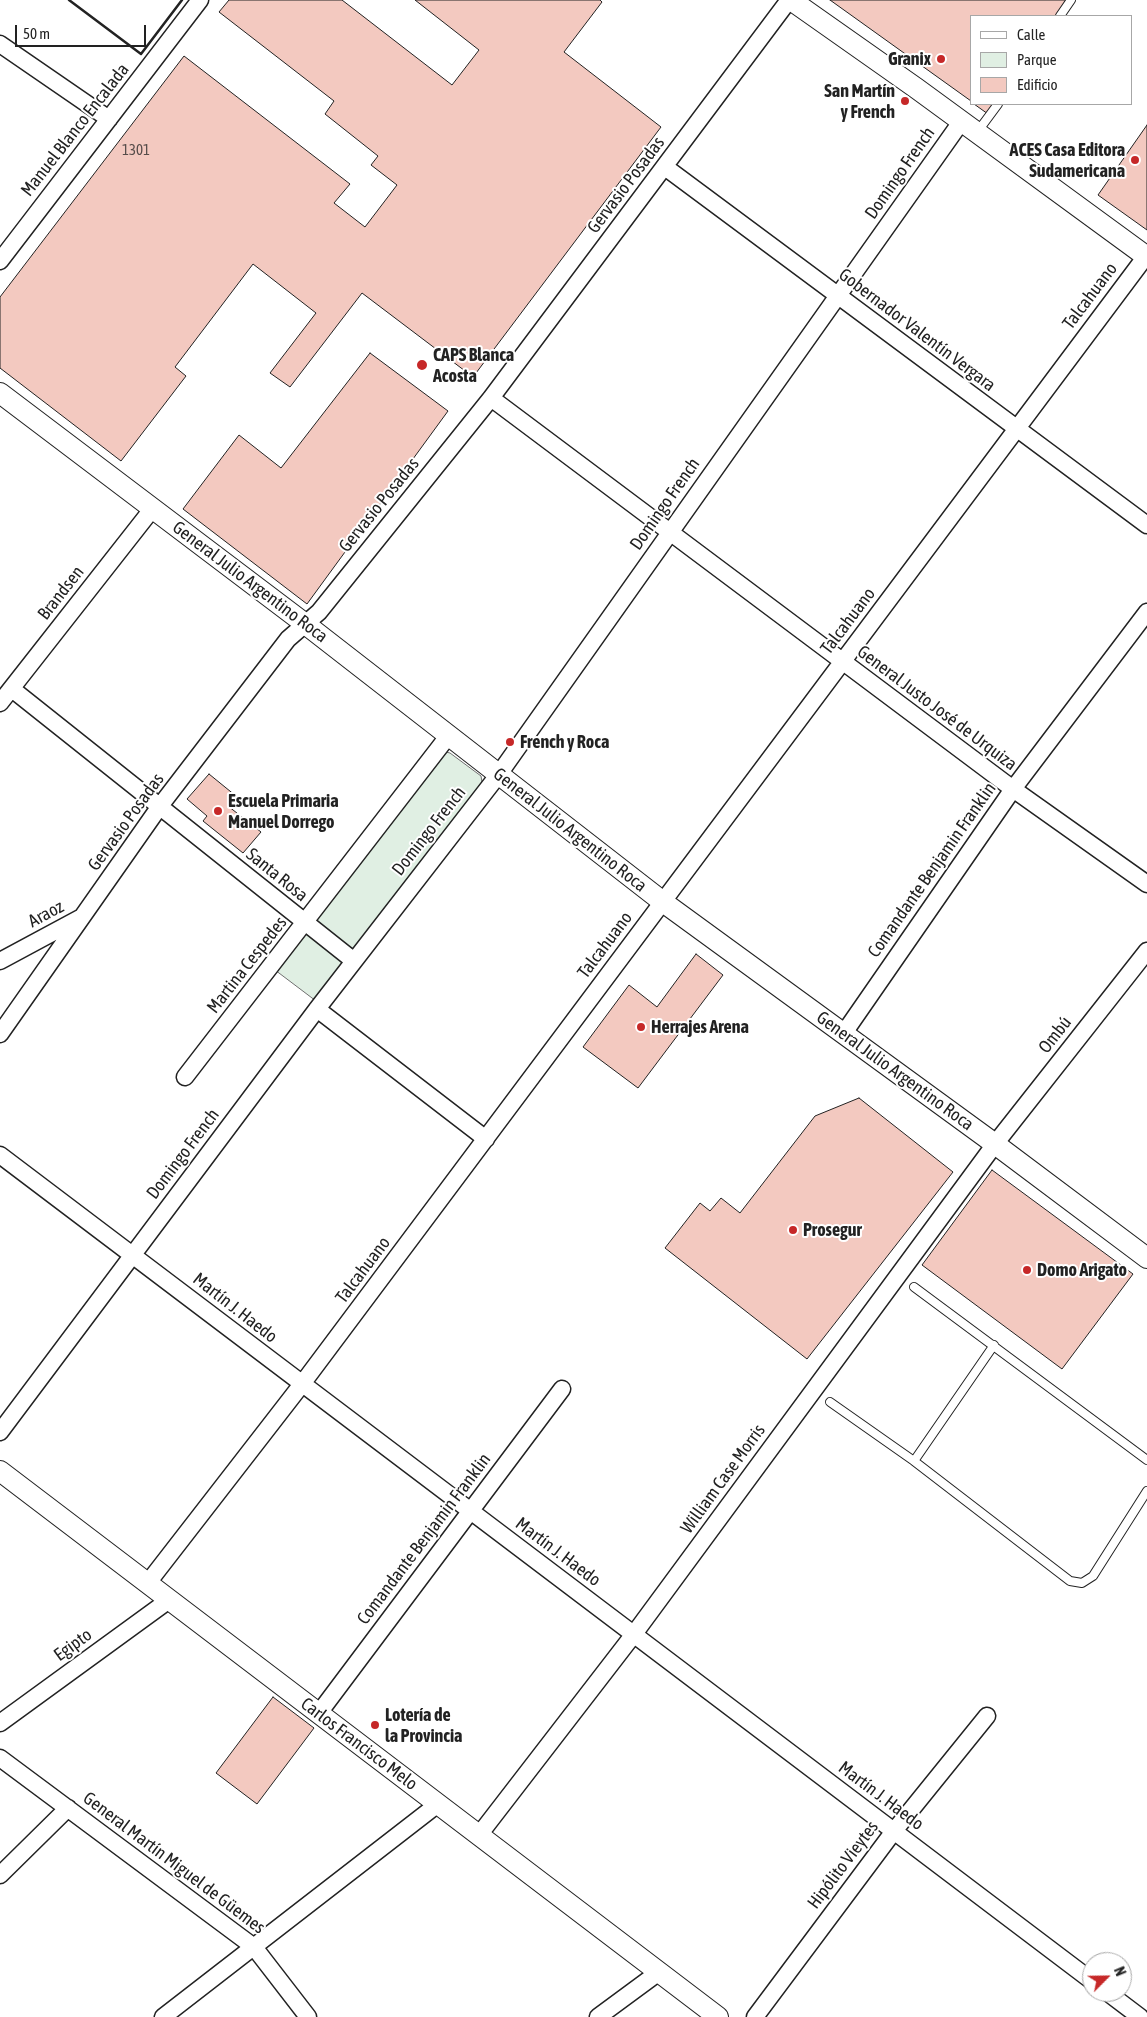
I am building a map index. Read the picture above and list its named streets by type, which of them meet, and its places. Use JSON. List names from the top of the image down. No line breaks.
{"streets":{"street":["Manuel Blanco Encalada","Domingo French","Gervasio Posadas","Talcahuano","Gobernador Valentín Vergara","General Julio Argentino Roca","Brandsen","General Justo José de Urquiza","Comandante Benjamin Franklin","Santa Rosa","Araoz","Martina Cespedes","Ombú","Martín J. Haedo","William Case Morris","Egipto","Carlos Francisco Melo","General Martín Miguel de Güemes","Hipólito Vieytes"]},"crossings":[["Domingo French","Gobernador Valentín Vergara"],["Domingo French","General Julio Argentino Roca"],["Domingo French","General Justo José de Urquiza"],["Domingo French","Santa Rosa"],["Domingo French","Martín J. Haedo"],["Gervasio Posadas","Gobernador Valentín Vergara"],["Gervasio Posadas","General Julio Argentino Roca"],["Gervasio Posadas","General Justo José de Urquiza"],["Gervasio Posadas","Santa Rosa"],["Gervasio Posadas","Araoz"],["Talcahuano","Gobernador Valentín Vergara"],["Talcahuano","General Julio Argentino Roca"],["Talcahuano","General Justo José de Urquiza"],["Talcahuano","Martín J. Haedo"],["Talcahuano","Carlos Francisco Melo"],["General Julio Argentino Roca","Brandsen"],["General Julio Argentino Roca","Comandante Benjamin Franklin"],["General Julio Argentino Roca","Martina Cespedes"],["General Julio Argentino Roca","Ombú"],["General Julio Argentino Roca","William Case Morris"],["Brandsen","Santa Rosa"],["General Justo José de Urquiza","Comandante Benjamin Franklin"],["Comandante Benjamin Franklin","Martín J. Haedo"],["Comandante Benjamin Franklin","Carlos Francisco Melo"],["Santa Rosa","Martina Cespedes"],["Ombú","William Case Morris"],["Martín J. Haedo","William Case Morris"],["Martín J. Haedo","Hipólito Vieytes"],["William Case Morris","Carlos Francisco Melo"],["Egipto","Carlos Francisco Melo"]],"places":["Granix","San Martín y French","ACES Casa Editora Sudamericana","CAPS Blanca Acosta","French y Roca","Escuela Primaria Manuel Dorrego","Herrajes Arena","Prosegur","Domo Arigato","Lotería de la Provincia"],"house_numbers":["1301"],"legend":["Calle","Parque","Edificio"],"scale_bar":"50 m","north":"top right"}
